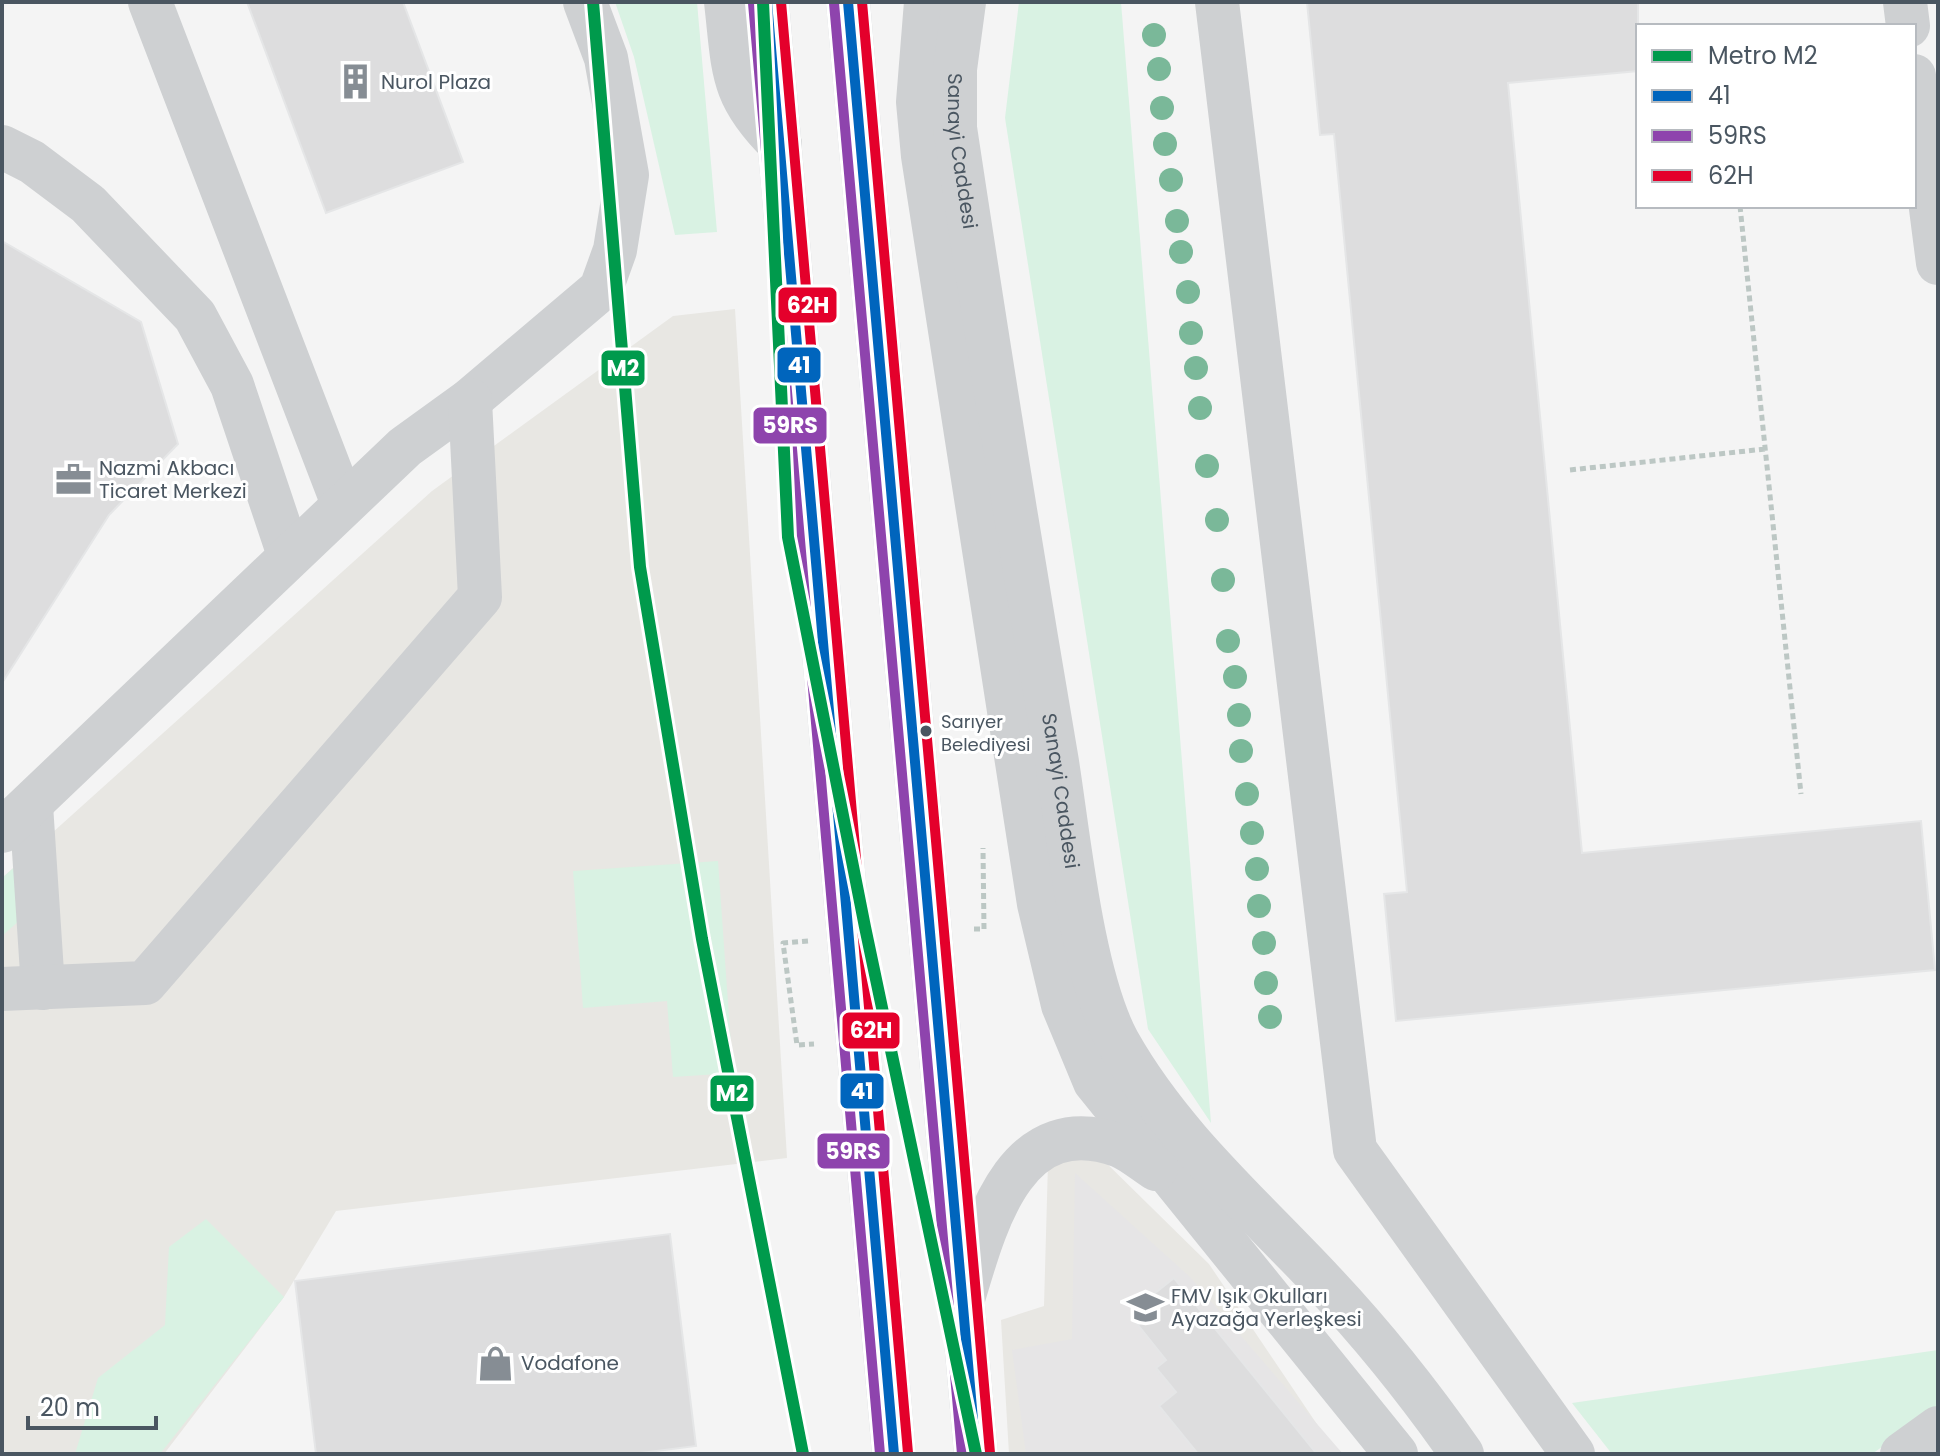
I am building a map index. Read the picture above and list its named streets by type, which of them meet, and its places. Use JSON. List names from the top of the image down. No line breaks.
{"streets":{"street":["Sanayi Caddesi"]},"places":{"building":["Nurol Plaza"],"office":["Nazmi Akbacı Ticaret Merkezi"],"other":["Sarıyer Belediyesi"],"school or university":["FMV Işık Okulları Ayazağa Yerleşkesi"],"shop":["Vodafone"]},"lines":["metro line M2","transit line 41","transit line 62H","transit line 59RS"],"legend":["Metro M2","41","59RS","62H"],"scale_bar":"20 m"}
